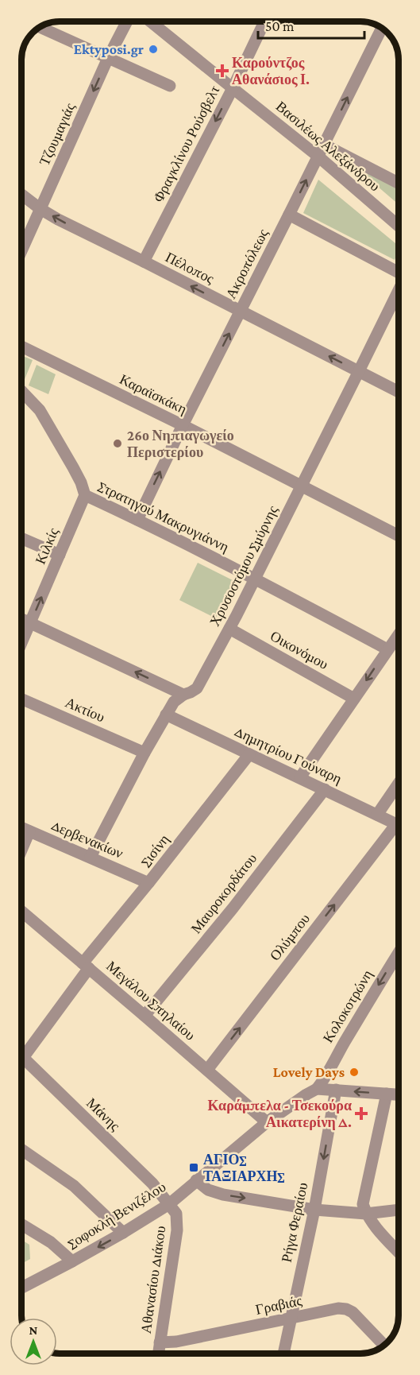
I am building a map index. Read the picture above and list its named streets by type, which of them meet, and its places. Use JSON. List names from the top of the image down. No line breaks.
{"streets":{"street":["Τζουμαγιάς","Φραγκλίνου Ρούσβελτ","Βασιλέως Αλεξάνδρου","Ακροπόλεως","Πέλοπος","Καραϊσκάκη","Στρατηγού Μακρυγιάννη","Κιλκίς","Χρυσοστόμου Σμύρνης","Οικονόμου","Ακτίου","Δημητρίου Γούναρη","Δερβενακίων","Σισίνη","Μαυροκορδάτου","Ολύμπου","Μεγάλου Σπηλαίου","Κολοκοτρώνη","Μάνης","Σοφοκλή Βενιζέλου","Ρήγα Φεραίου","Αθανασίου Διάκου","Γραβιάς"]},"crossings":[["Τζουμαγιάς","Πέλοπος"],["Φραγκλίνου Ρούσβελτ","Βασιλέως Αλεξάνδρου"],["Φραγκλίνου Ρούσβελτ","Πέλοπος"],["Βασιλέως Αλεξάνδρου","Ακροπόλεως"],["Ακροπόλεως","Πέλοπος"],["Ακροπόλεως","Καραϊσκάκη"],["Ακροπόλεως","Στρατηγού Μακρυγιάννη"],["Πέλοπος","Χρυσοστόμου Σμύρνης"],["Καραϊσκάκη","Χρυσοστόμου Σμύρνης"],["Στρατηγού Μακρυγιάννη","Κιλκίς"],["Στρατηγού Μακρυγιάννη","Χρυσοστόμου Σμύρνης"],["Χρυσοστόμου Σμύρνης","Οικονόμου"],["Χρυσοστόμου Σμύρνης","Ακτίου"],["Χρυσοστόμου Σμύρνης","Δημητρίου Γούναρη"],["Χρυσοστόμου Σμύρνης","Δερβενακίων"],["Δημητρίου Γούναρη","Σισίνη"],["Δημητρίου Γούναρη","Μαυροκορδάτου"],["Δερβενακίων","Σισίνη"],["Σισίνη","Μεγάλου Σπηλαίου"],["Σισίνη","Μάνης"],["Μαυροκορδάτου","Μεγάλου Σπηλαίου"],["Ολύμπου","Μεγάλου Σπηλαίου"],["Μεγάλου Σπηλαίου","Σοφοκλή Βενιζέλου"],["Κολοκοτρώνη","Σοφοκλή Βενιζέλου"],["Μάνης","Σοφοκλή Βενιζέλου"],["Μάνης","Αθανασίου Διάκου"],["Σοφοκλή Βενιζέλου","Αθανασίου Διάκου"],["Ρήγα Φεραίου","Γραβιάς"],["Αθανασίου Διάκου","Γραβιάς"]],"one_way":["Τζουμαγιάς","Φραγκλίνου Ρούσβελτ","Ακροπόλεως","Πέλοπος","Κιλκίς","Ολύμπου","Κολοκοτρώνη"],"places":{"other":["Ektyposi.gr","26ο Νηπιαγωγείο Περιστερίου","Lovely Days"],"health":["Καρούντζος Αθανάσιος Ι.","Καράμπελα - Τσεκούρα Αικατερίνη Δ."],"transit":["ΑΓΙΟΣ ΤΑΞΙΑΡΧΗΣ"]},"scale_bar":"50 m","north":"top"}
